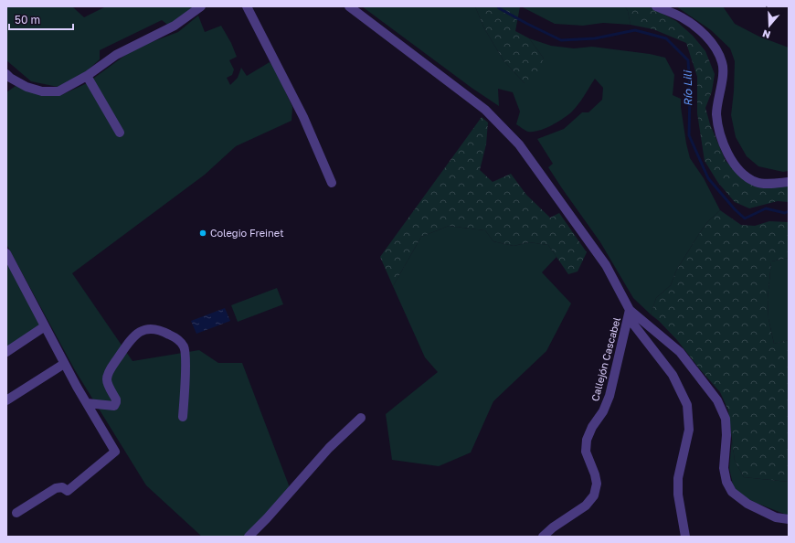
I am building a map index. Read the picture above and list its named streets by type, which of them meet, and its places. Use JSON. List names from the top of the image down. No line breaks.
{"streets":{"street":["Callejón Cascabel"]},"water":["Río Lili"],"places":["Colegio Freinet"],"scale_bar":"50 m","north":"bottom"}
